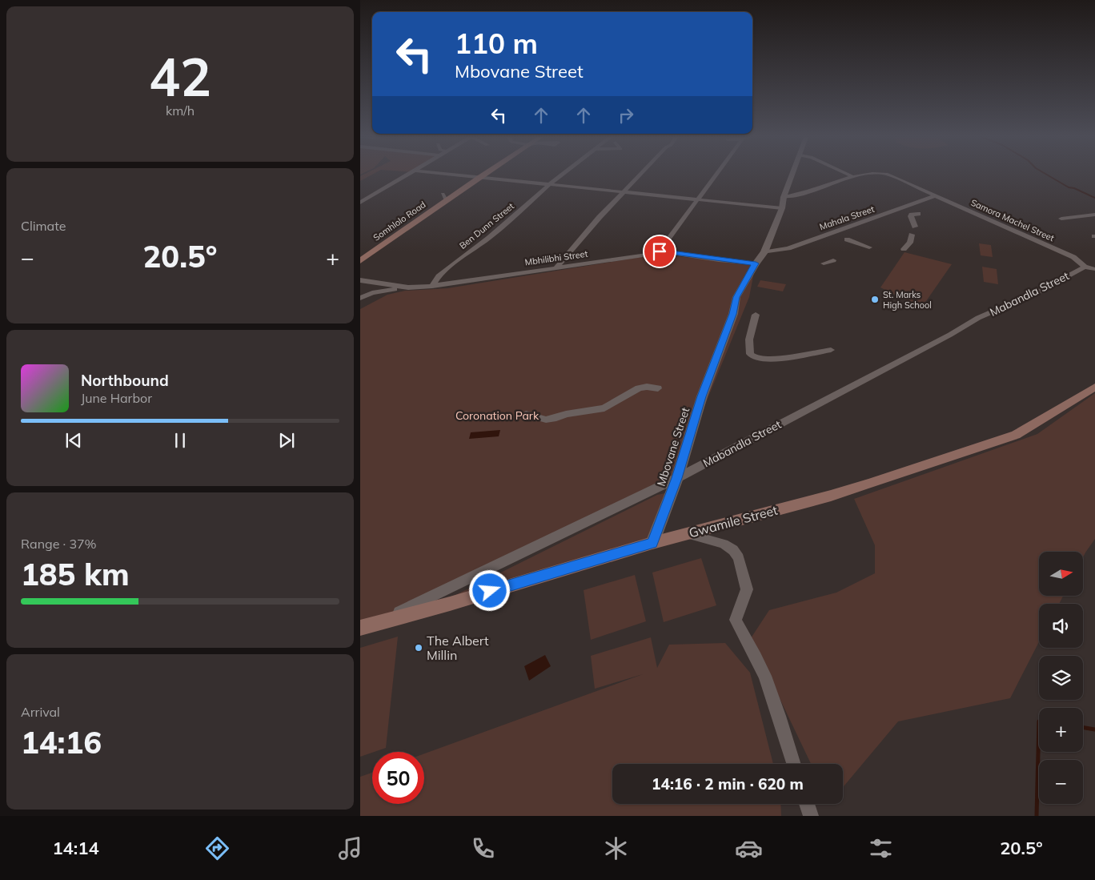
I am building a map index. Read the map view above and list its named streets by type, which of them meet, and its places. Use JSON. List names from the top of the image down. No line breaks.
{"streets":{"main road":["Somhlolo Road","Gwamile Street"],"street":["Mahala Street","Samora Machel Street","Ben Dunn Street","Mbhilibhi Street","Mabandla Street","Mbovane Street"]},"crossings":[["Mahala Street","Samora Machel Street"],["Mahala Street","Mbovane Street"],["Samora Machel Street","Mabandla Street"],["Samora Machel Street","Mbovane Street"],["Ben Dunn Street","Mbhilibhi Street"],["Mbhilibhi Street","Mbovane Street"],["Mabandla Street","Mbovane Street"],["Mabandla Street","Gwamile Street"],["Mbovane Street","Gwamile Street"]],"parks":["Coronation Park"],"places":["St. Marks High School","The Albert Millin"],"north":"right","page":{"tile":[["42","km/h"],"Climate",["Range · 37%","185 km"],["Arrival","14:16"]],"turn":["110 m","Mbovane Street"],"heat":["−","20.5°","+"],"song":["Northbound","June Harbor"],"map_buttons":["+","−"],"limit":"50","trip":"14:16 · 2 min · 620 m","tabs":["14:14","20.5°"]}}
